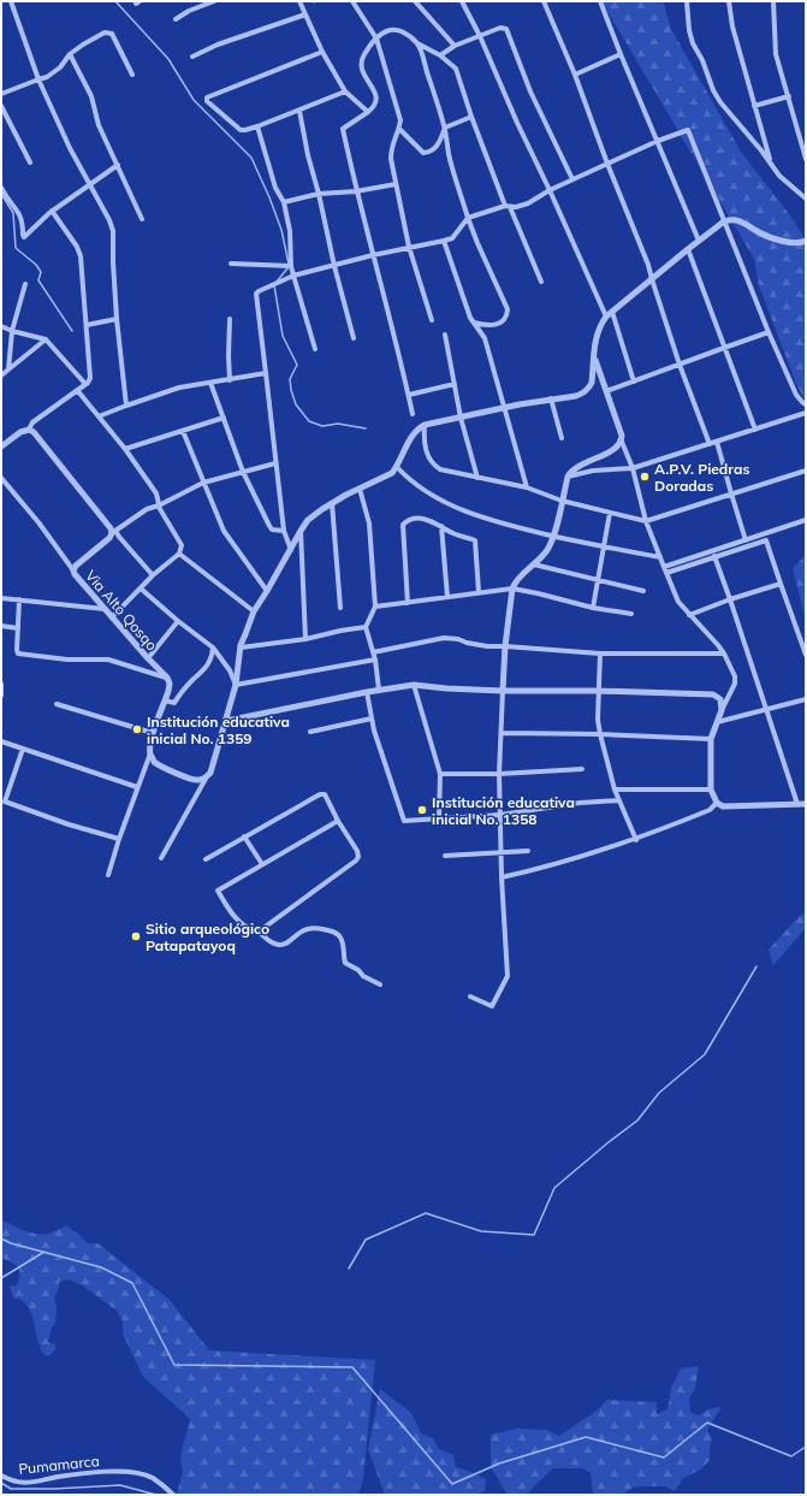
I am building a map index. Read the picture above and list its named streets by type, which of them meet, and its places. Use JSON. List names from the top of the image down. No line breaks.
{"streets":{"street":["Via Alto Qosqo","Pumamarca"]},"places":["A.P.V. Piedras Doradas","Institución educativa inicial No. 1359","Institución educativa inicial No. 1358","Sitio arqueológico Patapatayoq"]}
